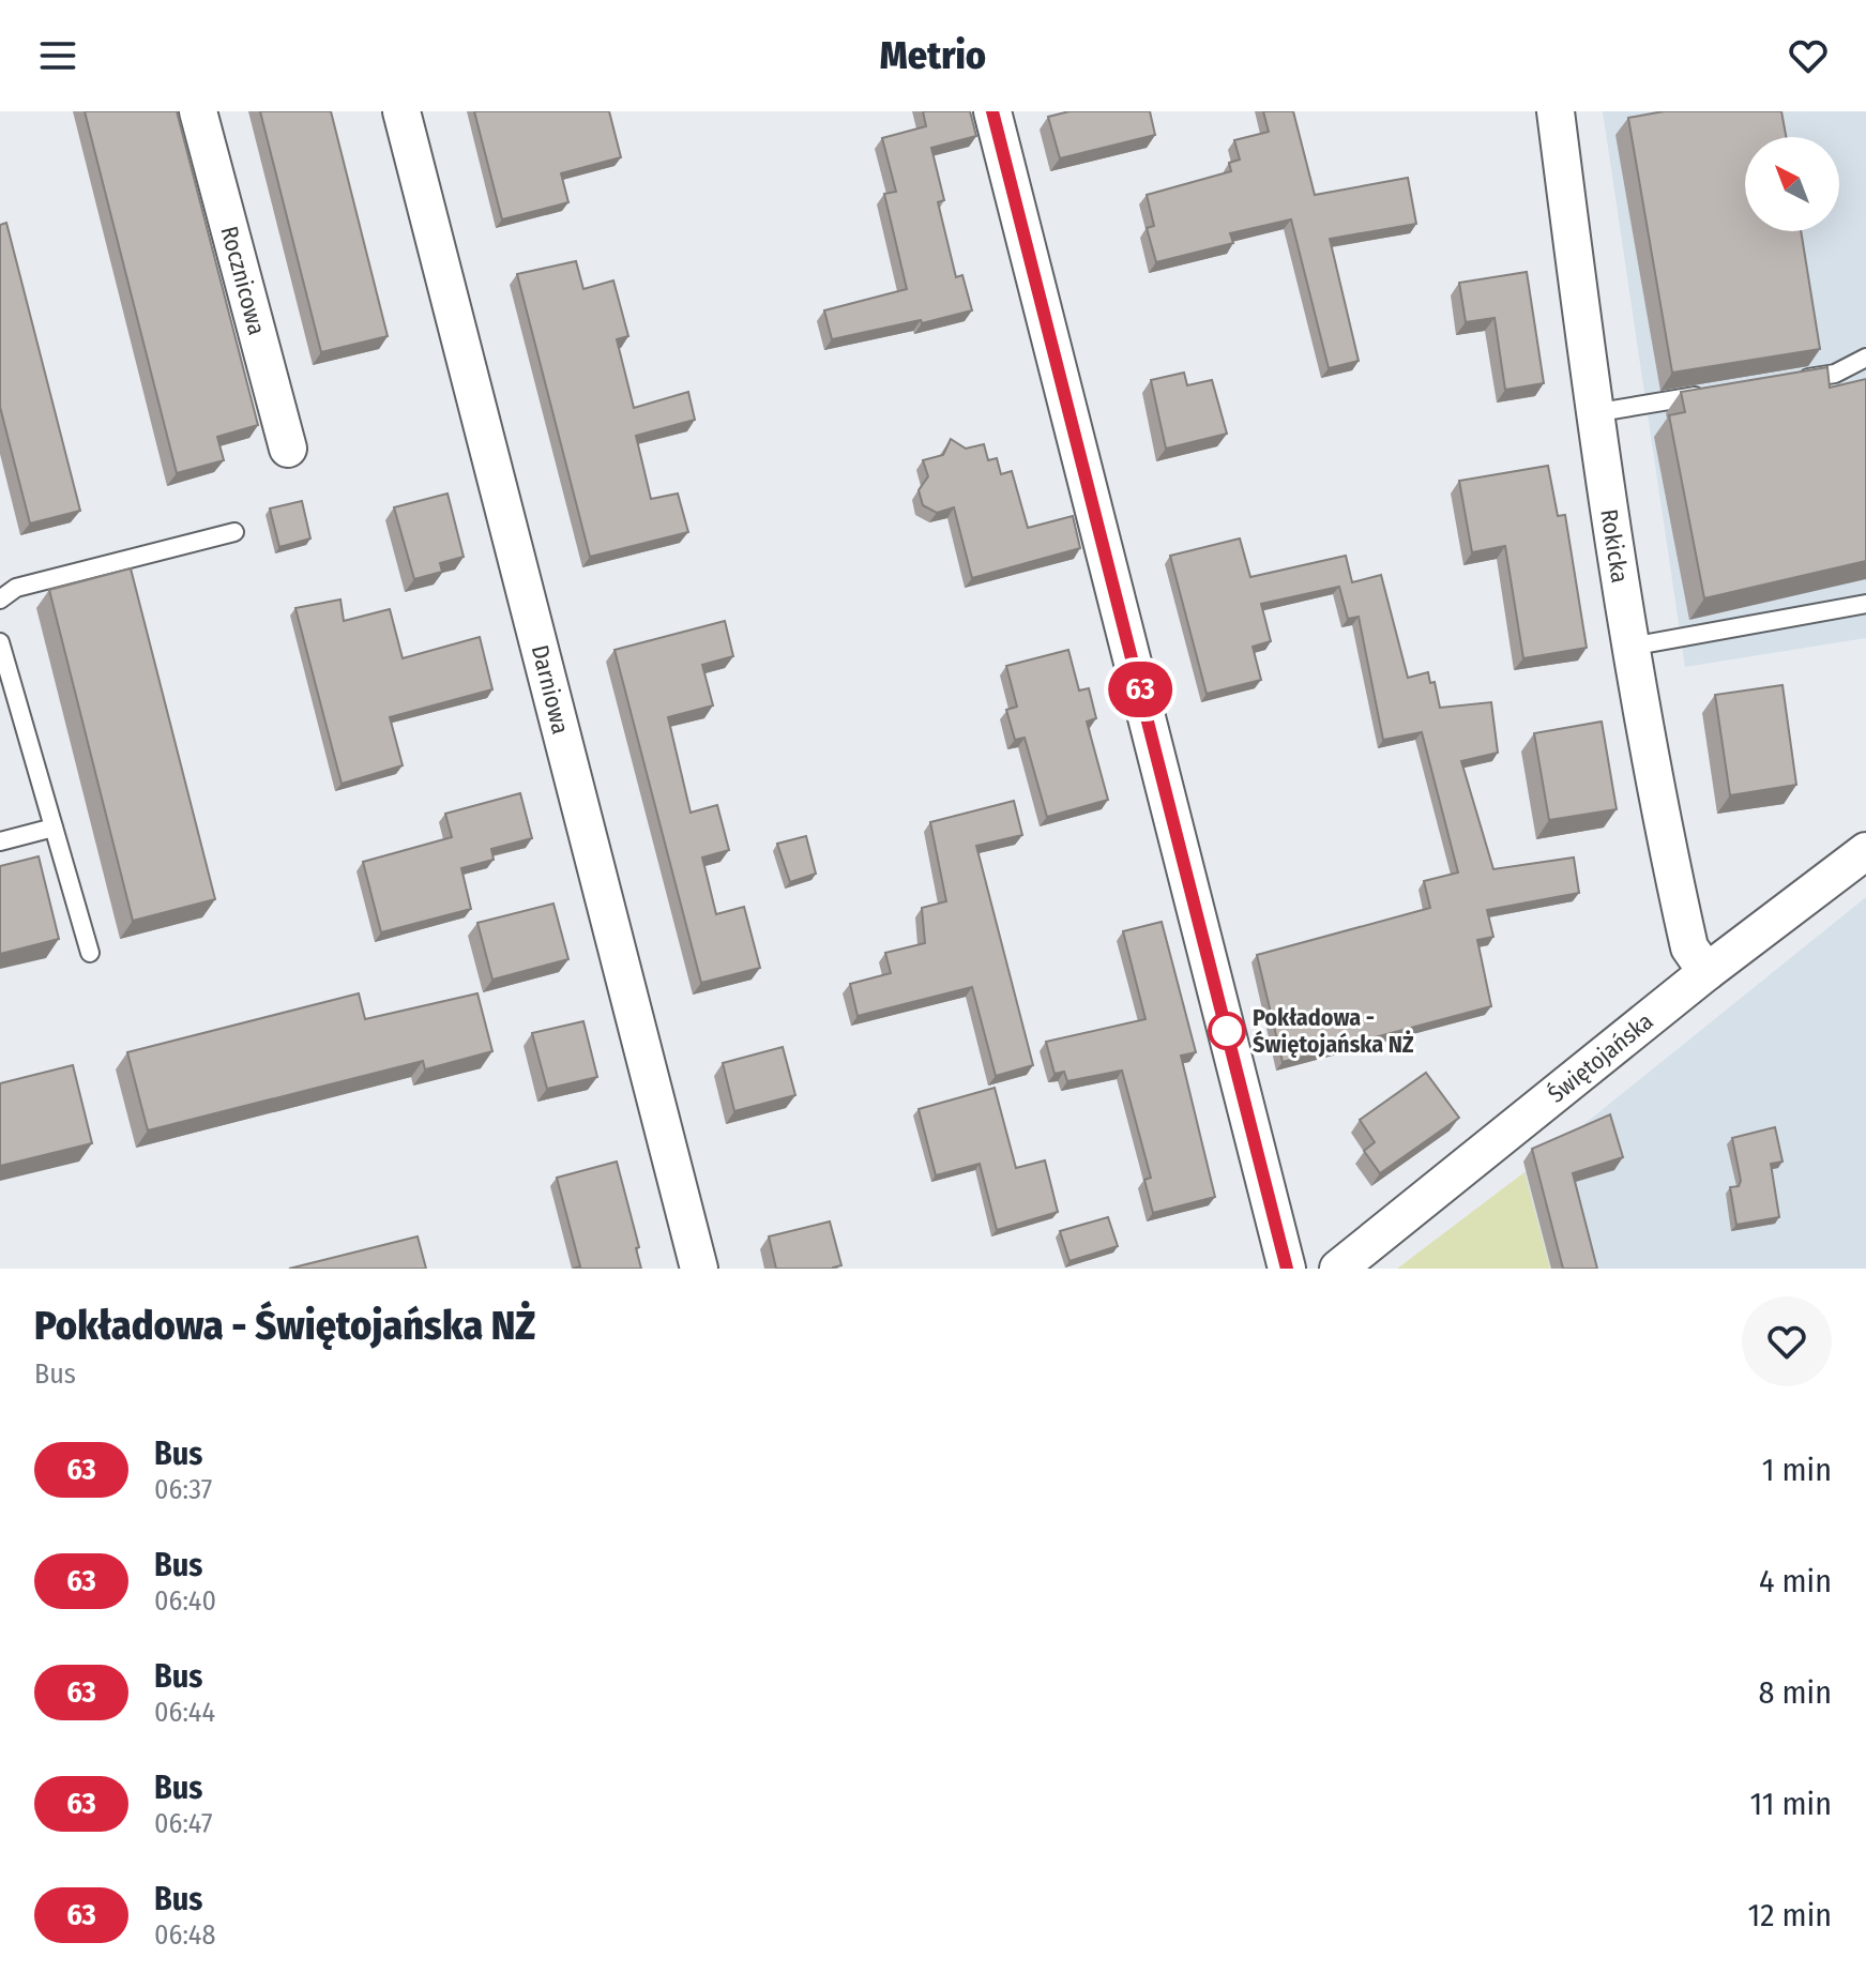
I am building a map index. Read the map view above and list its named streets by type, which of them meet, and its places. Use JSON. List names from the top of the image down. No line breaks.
{"streets":{"street":["Rocznicowa","Rokicka","Darniowa","Świętojańska"]},"crossings":[["Rokicka","Świętojańska"]],"places":["Pokładowa - Świętojańska NŻ"],"lines":["bus line 63"],"north":"top left","page":{"header":"Metrio","on_map":"63","heading":["Pokładowa - Świętojańska NŻ","Bus"],"list":[{"mark":"63","name":"Bus","note":"06:37","value":"1 min"},{"mark":"63","name":"Bus","note":"06:40","value":"4 min"},{"mark":"63","name":"Bus","note":"06:44","value":"8 min"},{"mark":"63","name":"Bus","note":"06:47","value":"11 min"},{"mark":"63","name":"Bus","note":"06:48","value":"12 min"}]}}
